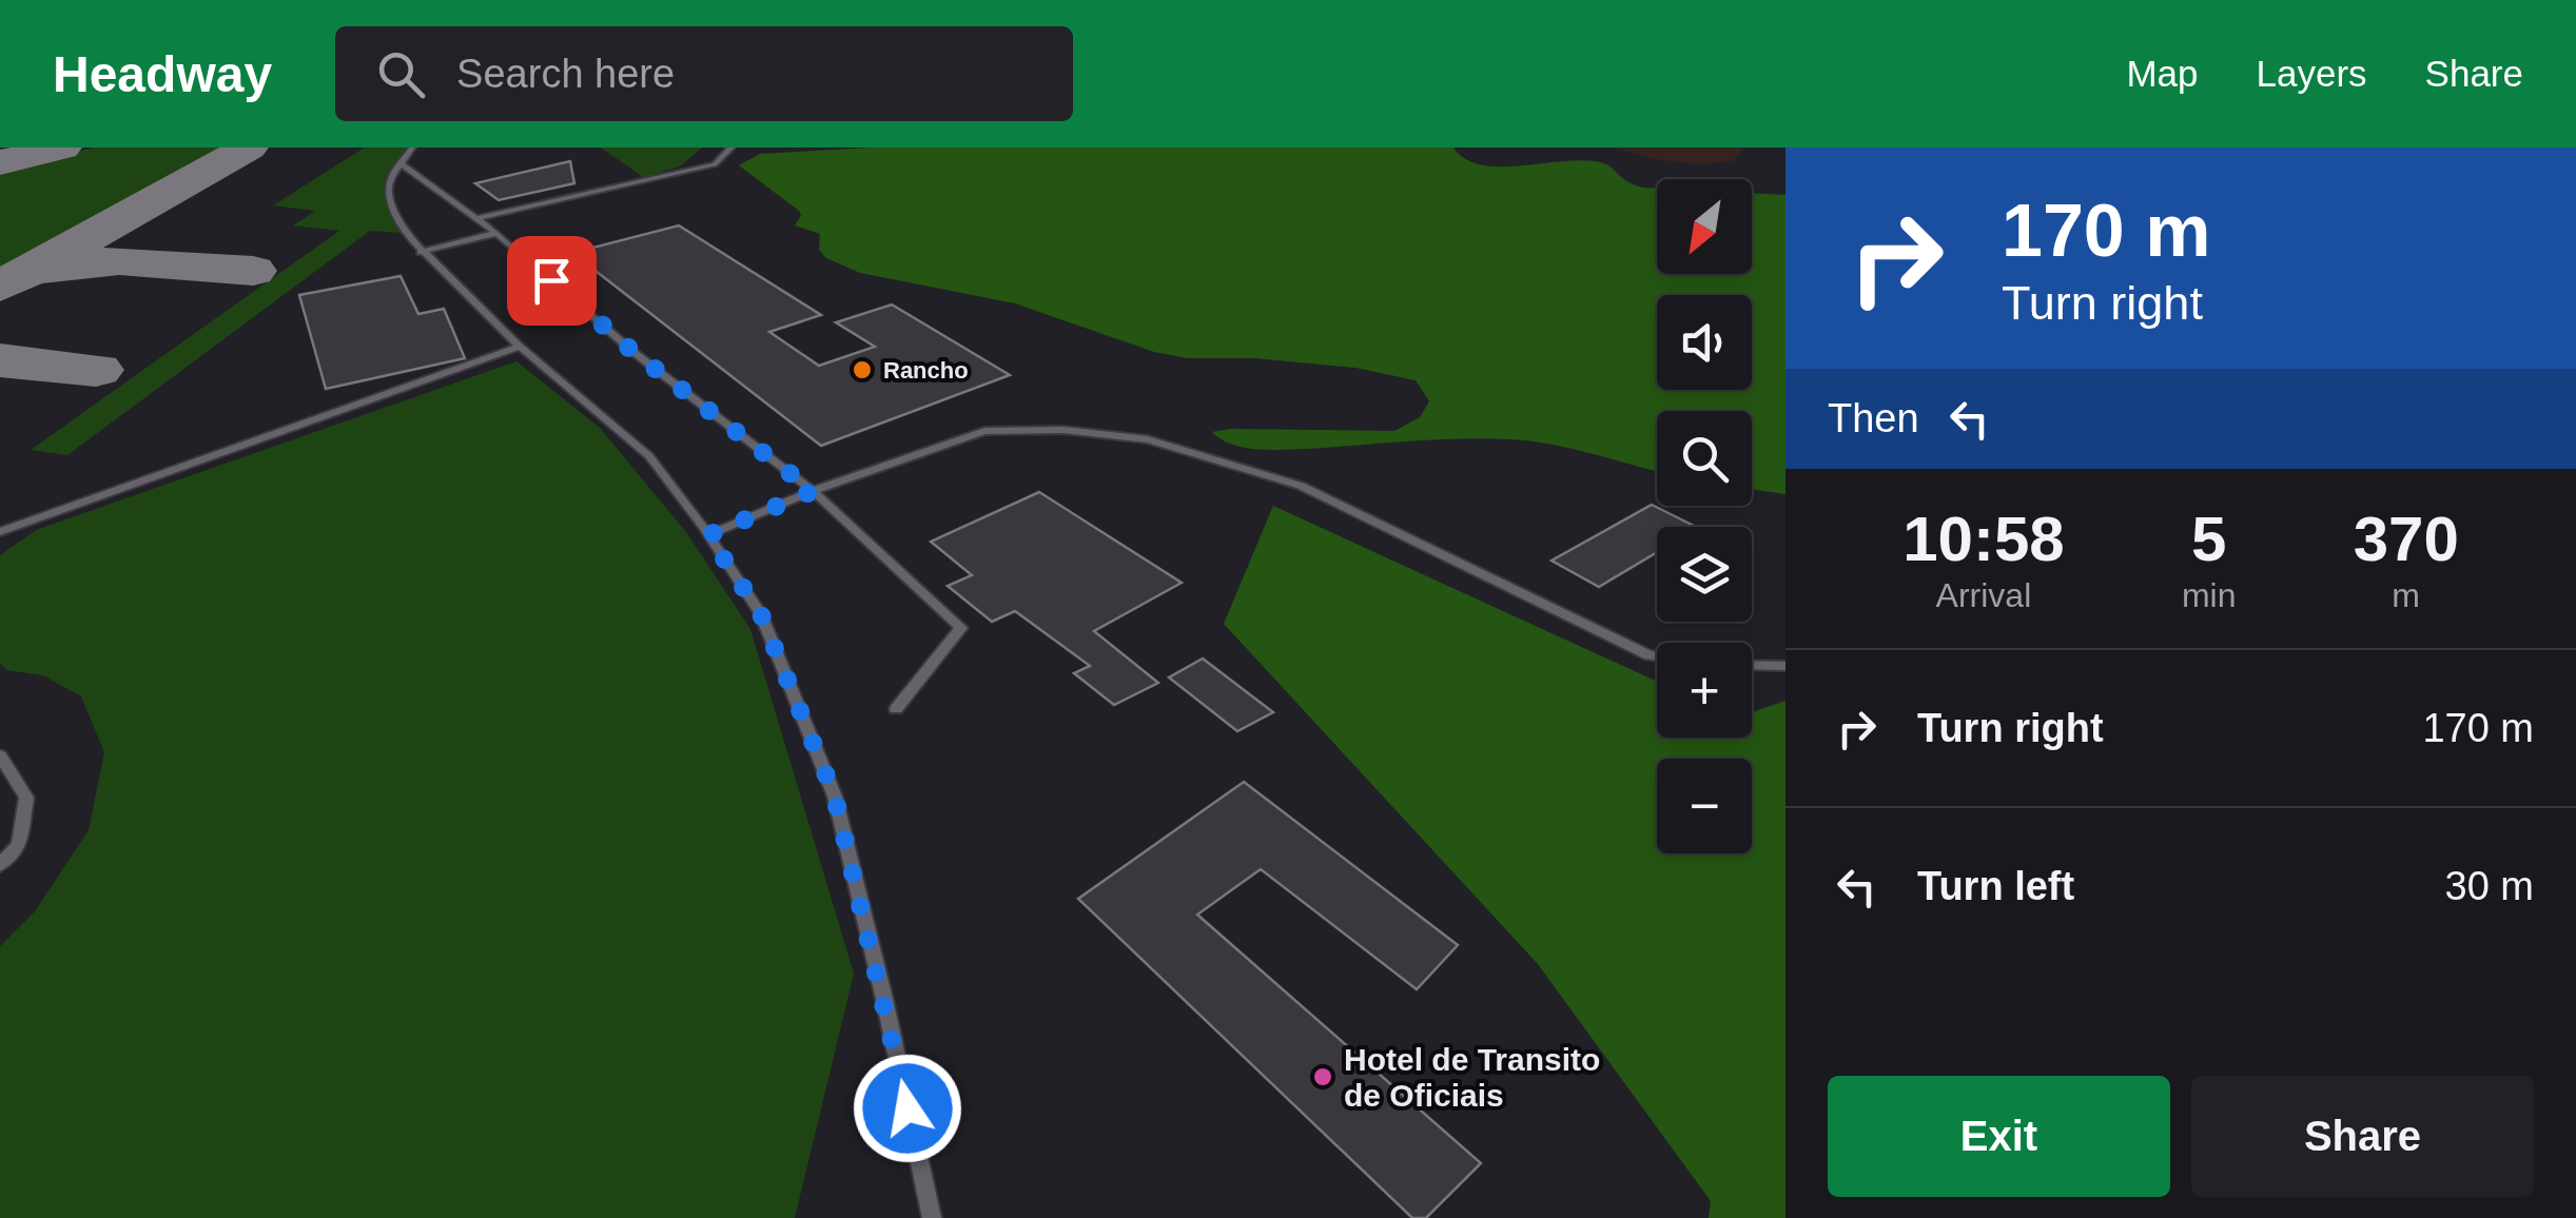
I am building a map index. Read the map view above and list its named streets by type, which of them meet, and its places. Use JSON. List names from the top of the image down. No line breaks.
{"places":["Rancho","Hotel de Transito de Oficiais"],"north":"bottom left","page":{"header":"Headway","search":"Search here","nav":["Map","Layers","Share"],"turn":["170 m","Turn right"],"map_buttons":["+","−"],"then":"Then","eta":["10:58","Arrival","5","min","370","m"],"list":[{"name":"Turn right","value":"170 m"},{"name":"Turn left","value":"30 m"}],"buttons":["Exit","Share"]}}
